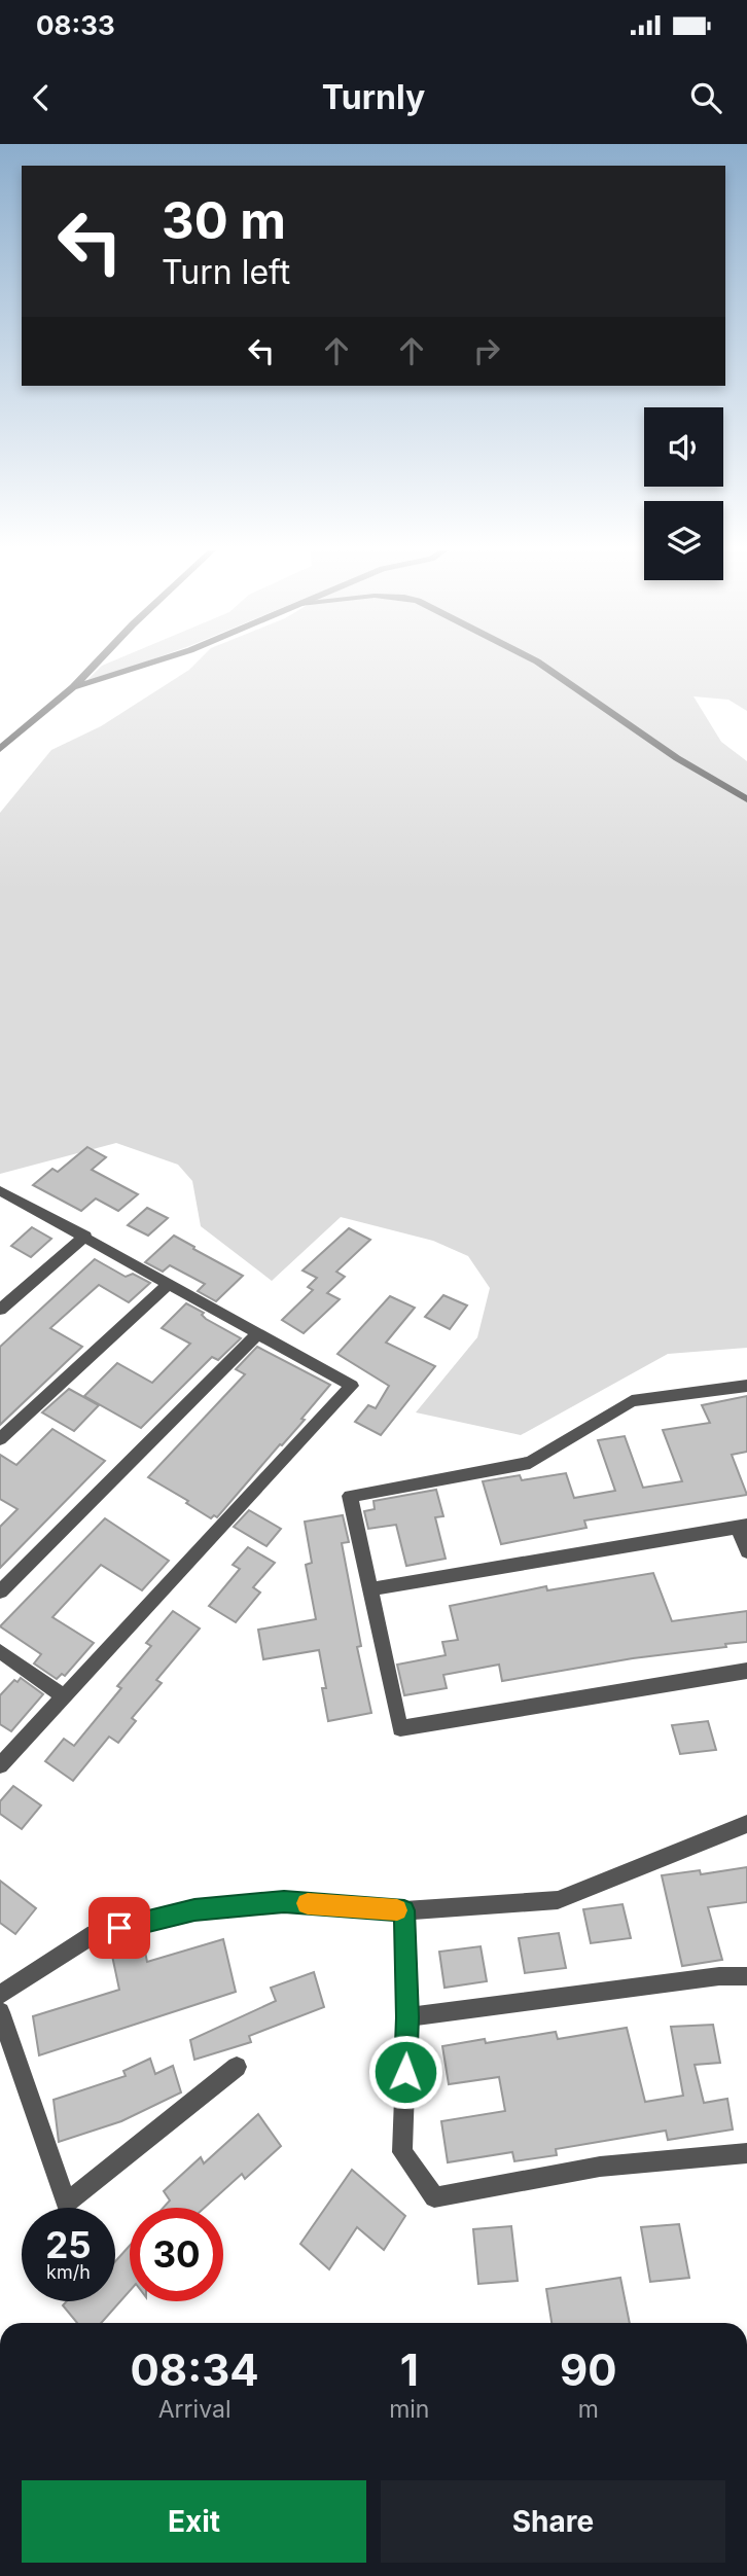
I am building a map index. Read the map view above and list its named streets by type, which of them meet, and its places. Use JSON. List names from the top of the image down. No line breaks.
{"page":{"status":"08:33","header":"Turnly","turn":["30 m","Turn left"],"speed":"25 km/h","limit":"30","eta":["08:34","Arrival","1","min","90","m"],"buttons":["Exit","Share"]}}
